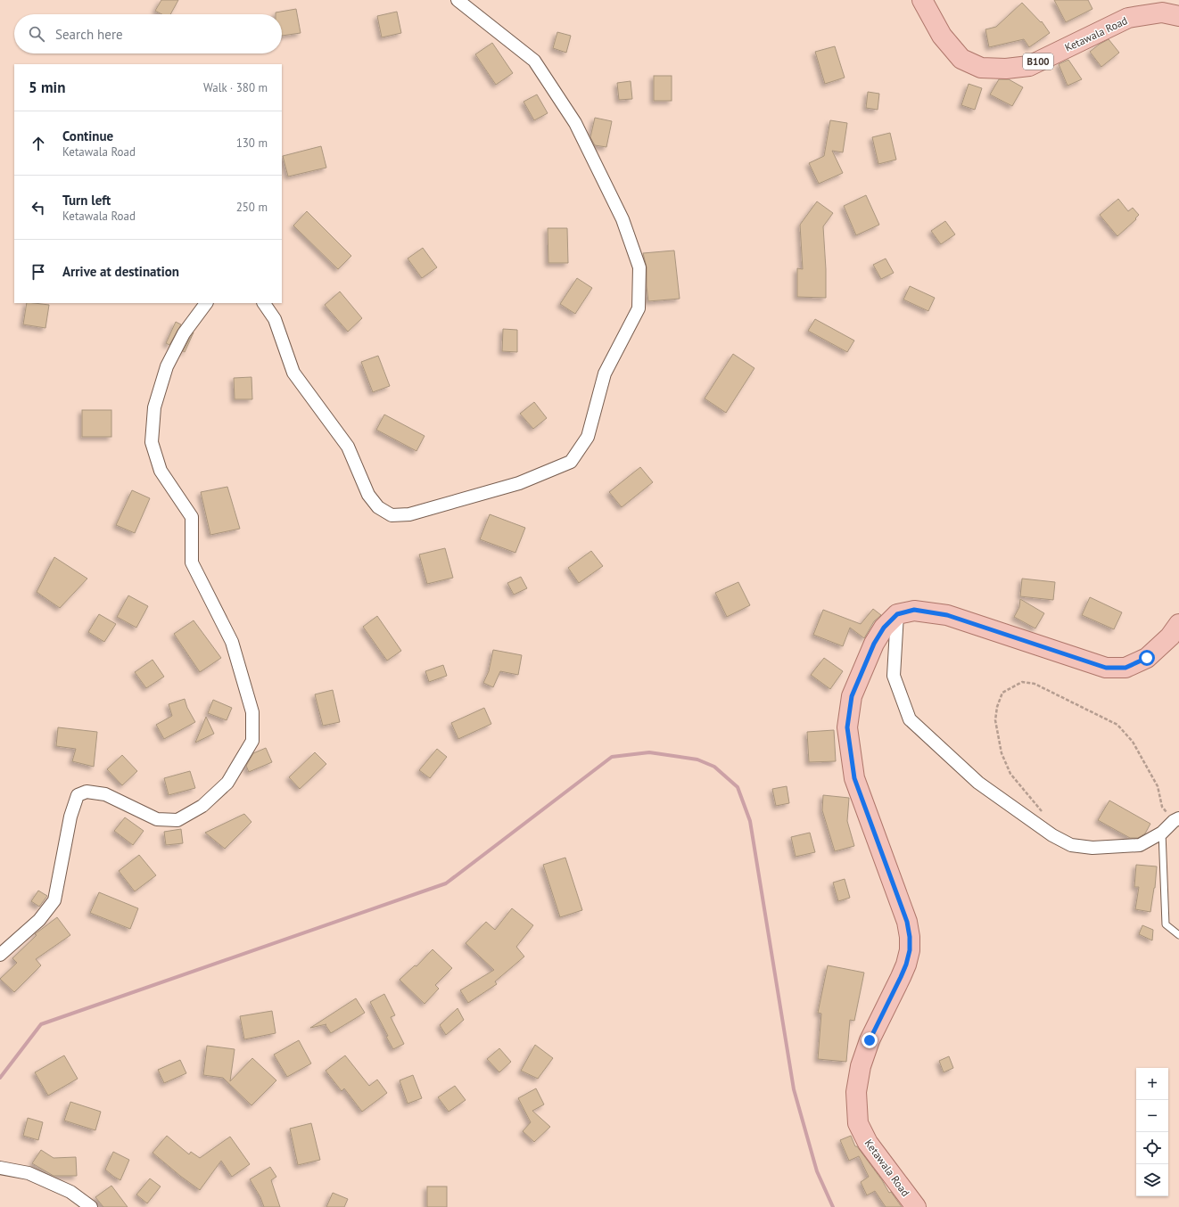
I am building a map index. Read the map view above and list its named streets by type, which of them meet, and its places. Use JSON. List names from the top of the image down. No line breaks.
{"streets":{"main road":["Ketawala Road","B100"]},"page":{"search":"Search here","heading":["5 min","Walk · 380 m"],"list":[["Continue","Ketawala Road","130 m"],["Turn left","Ketawala Road","250 m"],"Arrive at destination"],"map_buttons":["+","−"]}}
